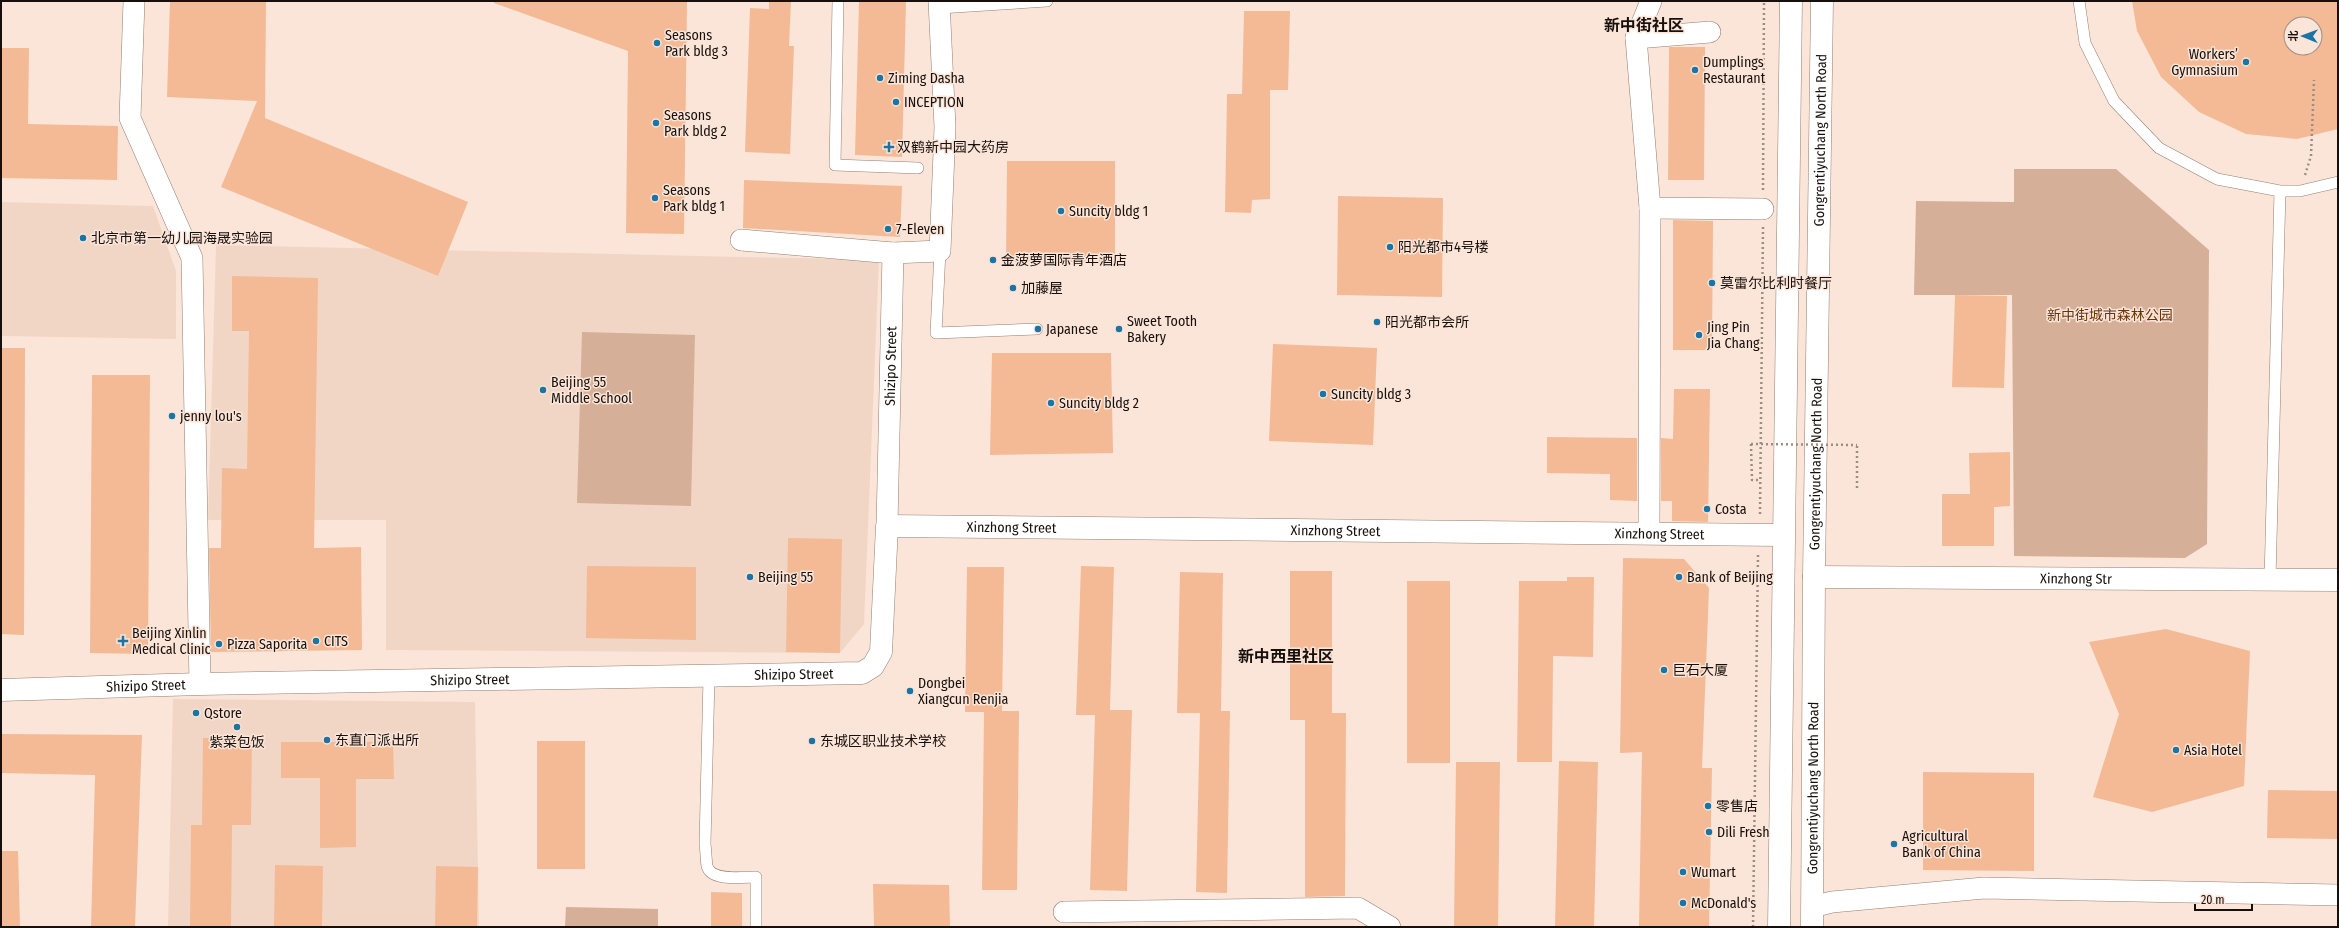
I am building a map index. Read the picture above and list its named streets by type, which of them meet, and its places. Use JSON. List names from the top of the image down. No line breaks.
{"streets":{"street":["Gongrentiyuchang North Road","Shizipo Street","Xinzhong Street","Xinzhong Str"]},"crossings":[["Gongrentiyuchang North Road","Xinzhong Str"],["Shizipo Street","Xinzhong Street"]],"districts":["新中街社区","新中西里社区"],"parks":["新中街城市森林公园"],"places":{"other":["Seasons Park bldg 3","Workers’ Gymnasium","Dumplings Restaurant","Ziming Dasha","INCEPTION","Seasons Park bldg 2","Seasons Park bldg 1","Suncity bldg 1","7-Eleven","北京市第一幼儿园海晟实验园","阳光都市4号楼","金菠萝国际青年酒店","莫雷尔比利时餐厅","加藤屋","阳光都市会所","Japanese","Sweet Tooth Bakery","Jing Pin Jia Chang","Beijing 55 Middle School","Suncity bldg 3","Suncity bldg 2","jenny lou's","Costa","Beijing 55","Bank of Beijing","CITS","Pizza Saporita","巨石大厦","Dongbei Xiangcun Renjia","Qstore","紫菜包饭","东直门派出所","东城区职业技术学校","Asia Hotel","零售店","Dili Fresh","Agricultural Bank of China","Wumart","McDonald's"],"health":["双鹤新中园大药房","Beijing Xinlin Medical Clinic"]},"scale_bar":"20 m","north":"left"}
